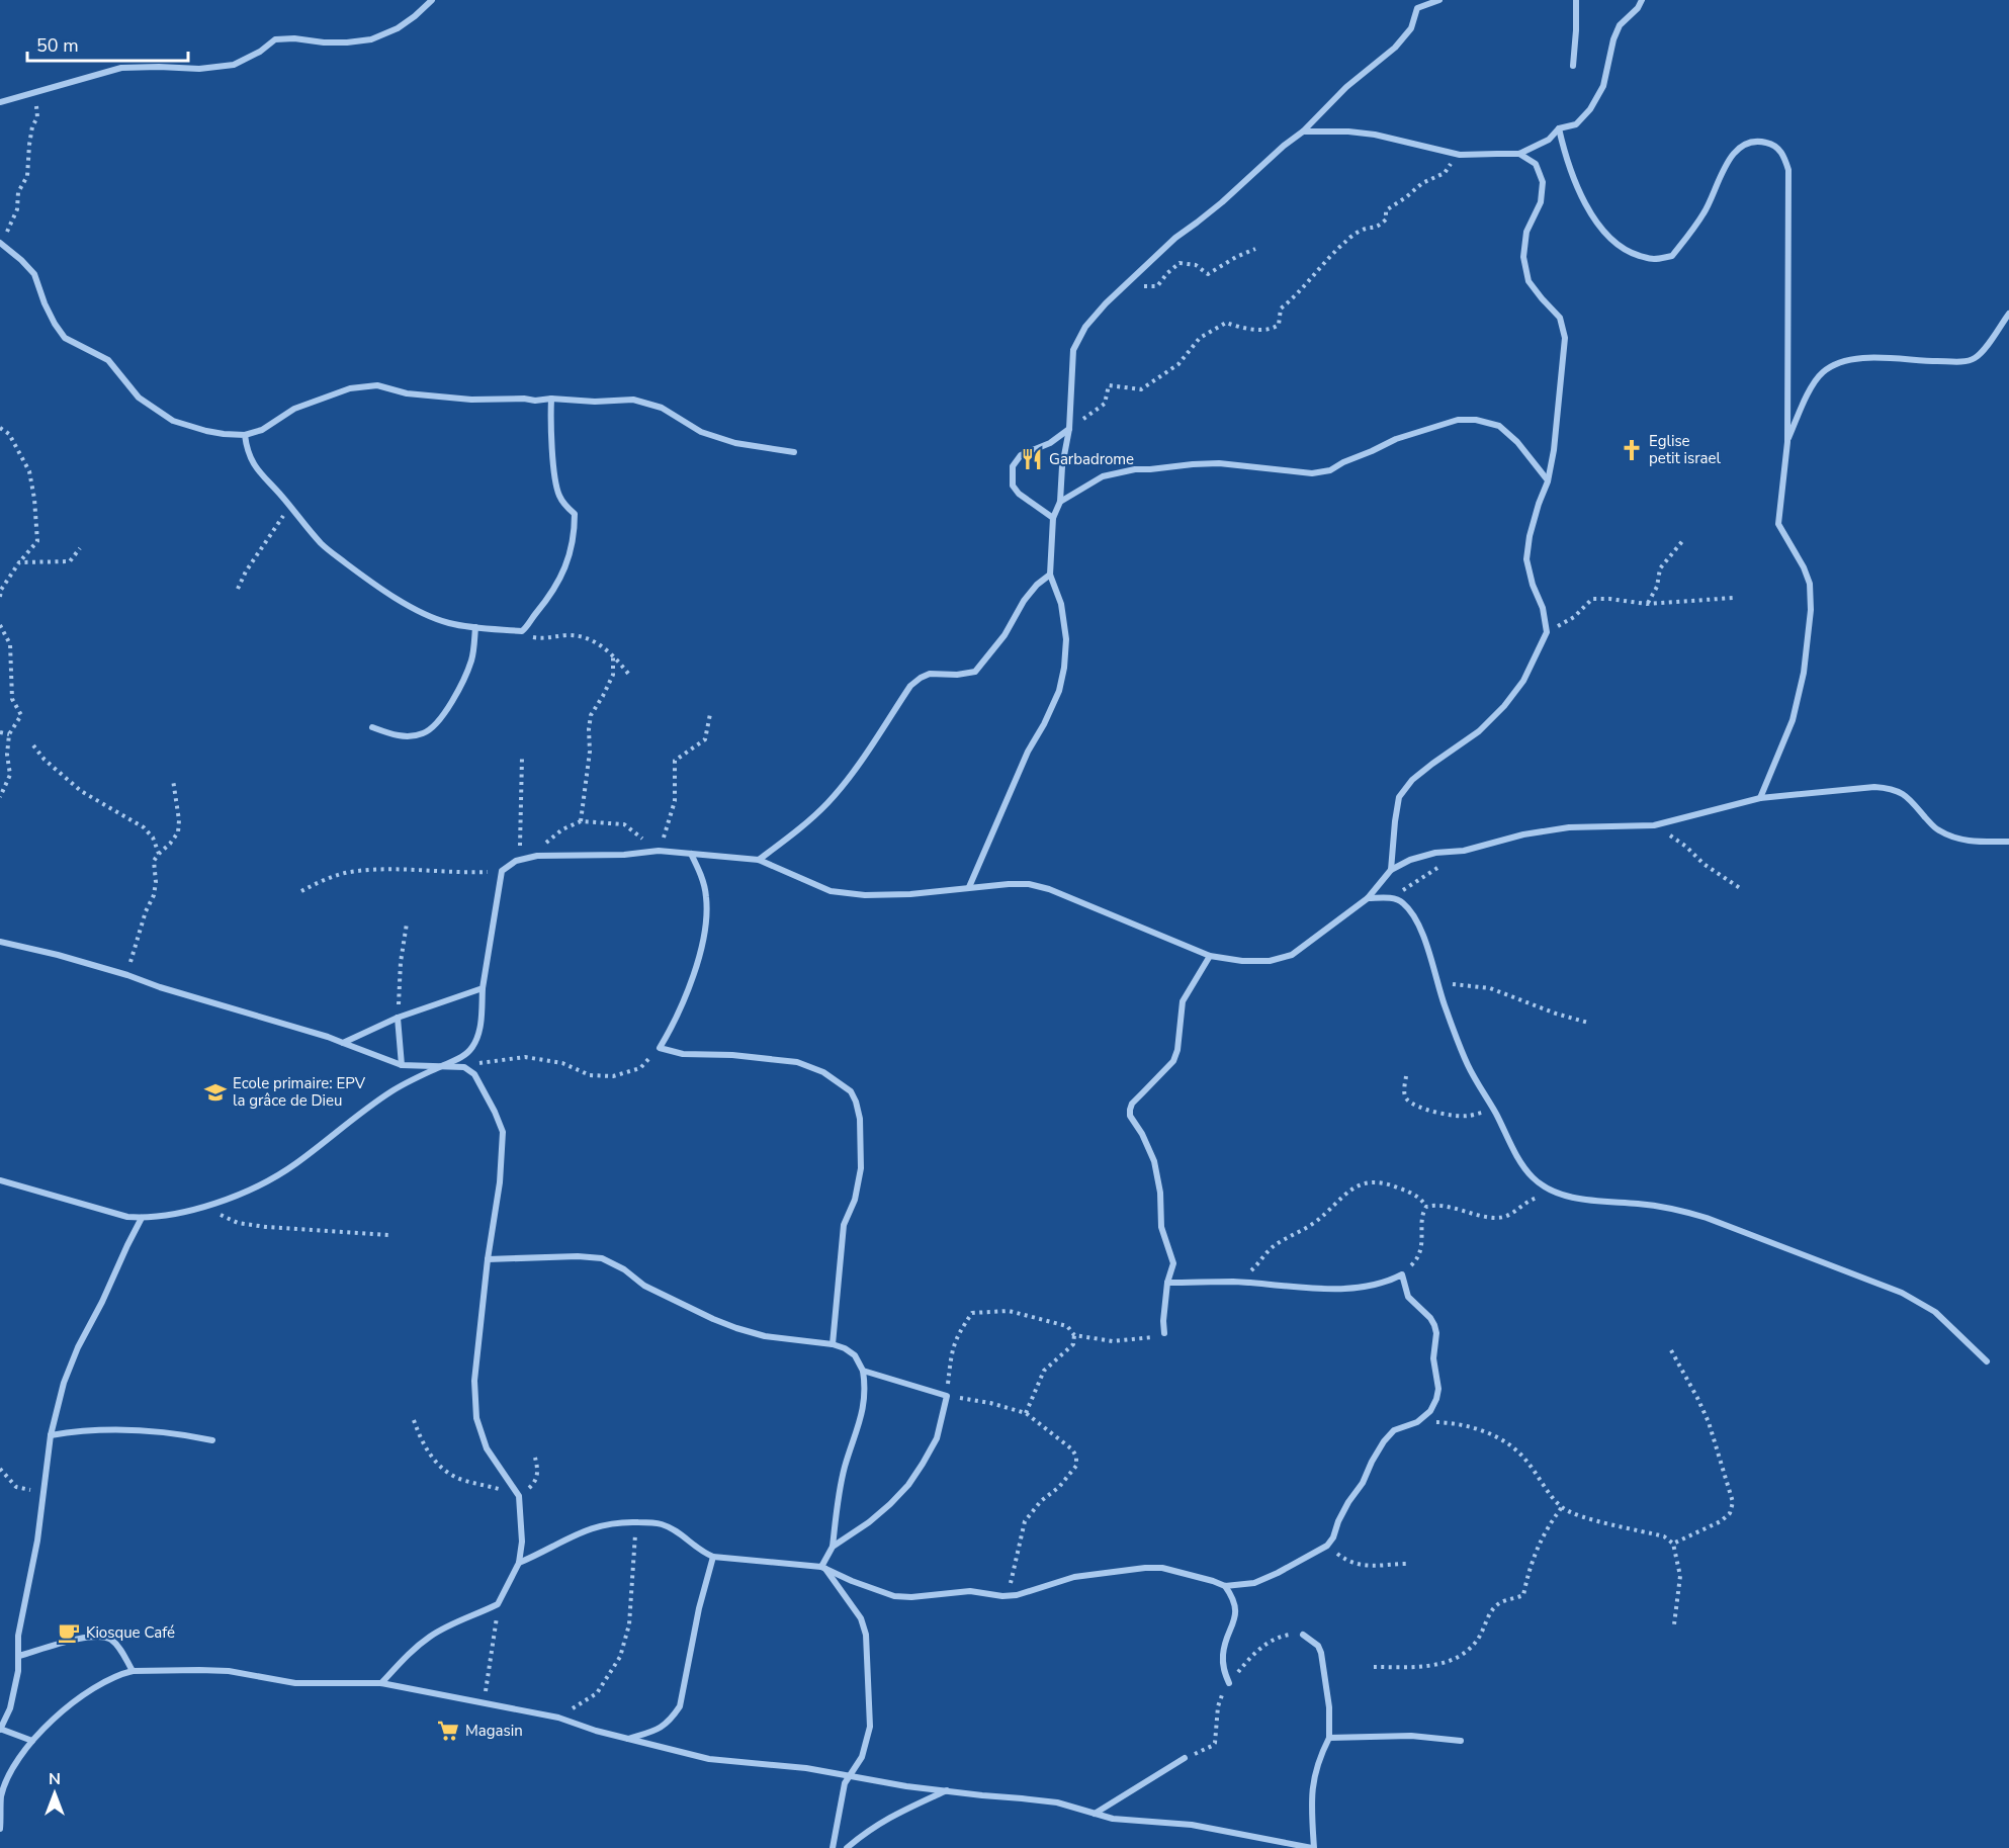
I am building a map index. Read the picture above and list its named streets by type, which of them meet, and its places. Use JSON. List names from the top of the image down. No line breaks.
{"places":{"church":["Eglise petit israel"],"restaurant":["Garbadrome"],"school or university":["Ecole primaire: EPV la grâce de Dieu"],"cafe":["Kiosque Café"],"supermarket":["Magasin"]},"scale_bar":"50 m","north":"top"}
